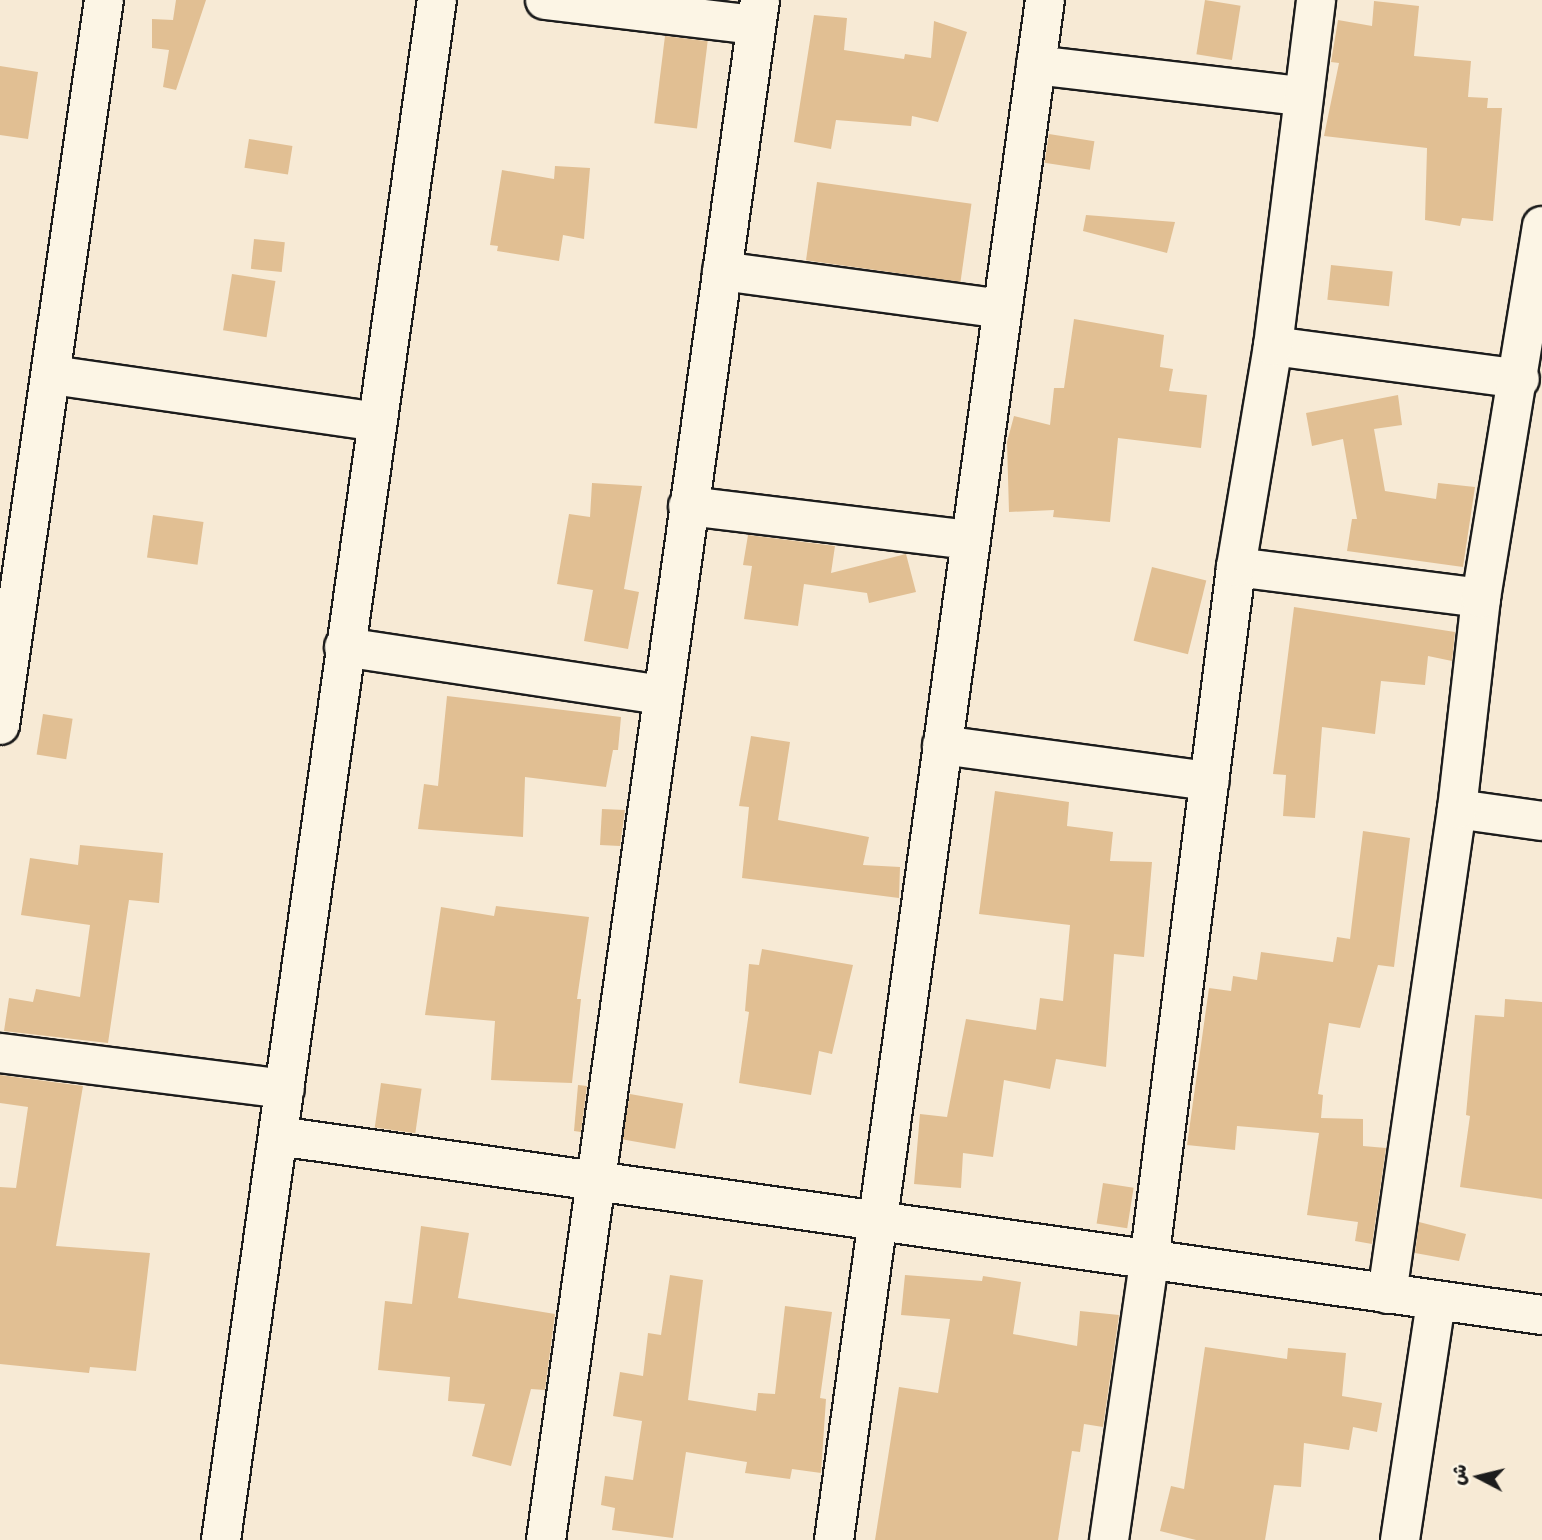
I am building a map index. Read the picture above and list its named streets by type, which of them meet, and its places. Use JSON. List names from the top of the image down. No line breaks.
{"north":"left"}
